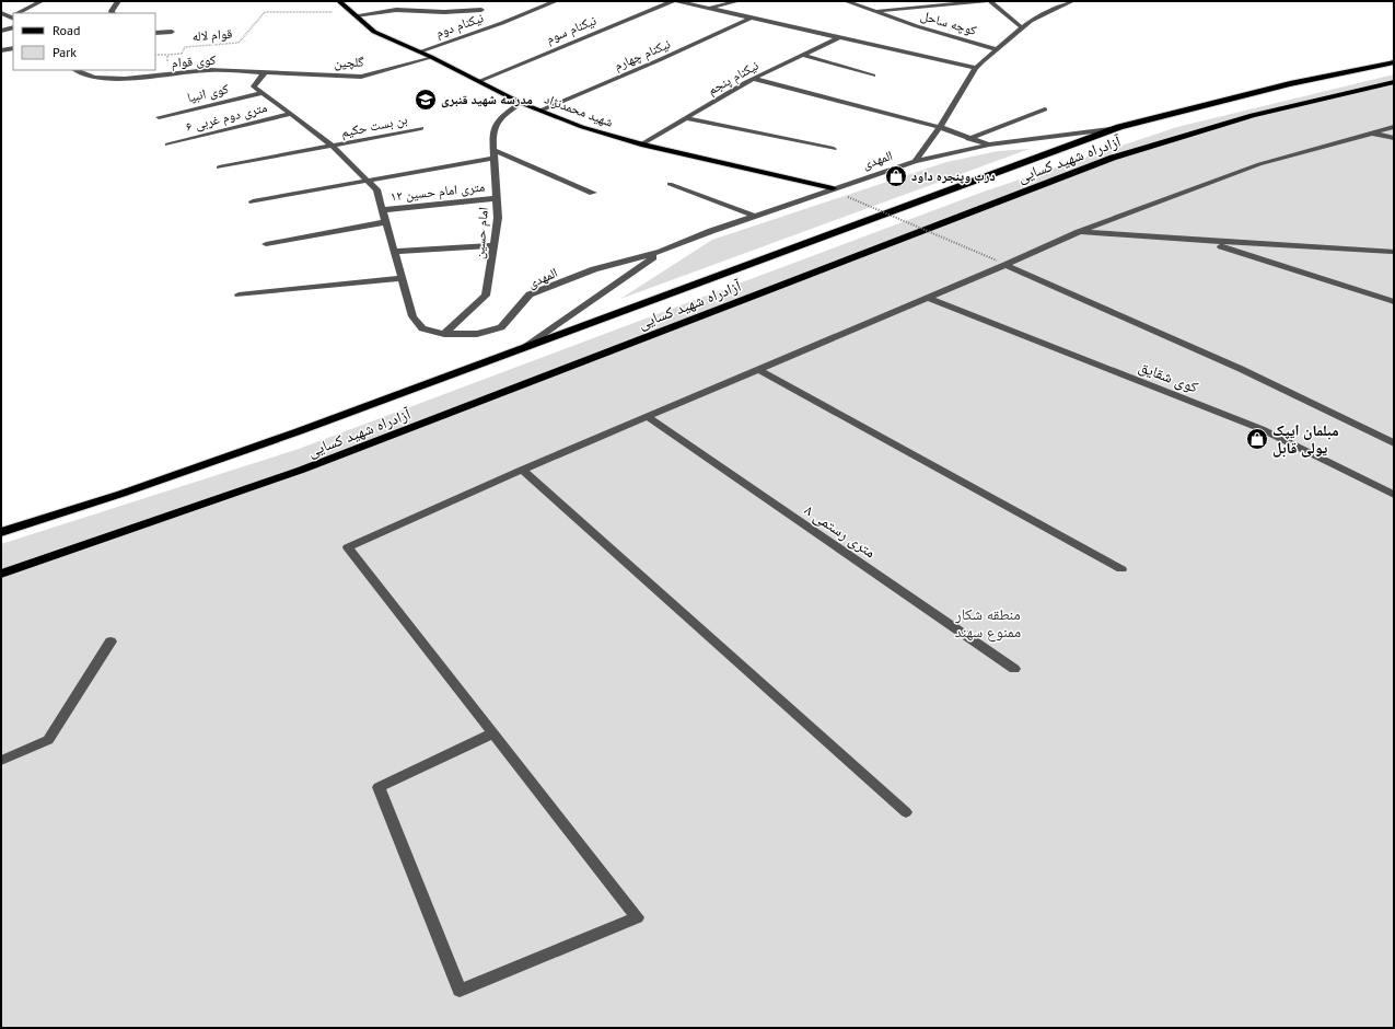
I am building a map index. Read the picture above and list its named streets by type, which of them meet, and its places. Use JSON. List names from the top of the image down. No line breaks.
{"streets":{"highway":["آزادراه شهید کسایی"],"main road":["شهید محمدنژاد"],"street":["کوچه ساحل","نیکنام دوم","نیکنام سوم","نیکنام چهارم","کوی قوام","گلچین","نیکنام پنجم","کوی انبیا","۶ متری دوم غربی","بن بست حکیم","المهدی","۱۲ متری امام حسین","امام حسین","کوی شقایق","۸ متری رستمی"],"path":["قوام لاله"]},"crossings":[["نیکنام دوم","شهید محمدنژاد"],["نیکنام سوم","شهید محمدنژاد"],["قوام لاله","شهید محمدنژاد"],["نیکنام چهارم","شهید محمدنژاد"],["کوی قوام","گلچین"],["گلچین","شهید محمدنژاد"],["نیکنام پنجم","شهید محمدنژاد"],["کوی انبیا","المهدی"],["شهید محمدنژاد","المهدی"],["شهید محمدنژاد","امام حسین"],["۶ متری دوم غربی","المهدی"],["بن بست حکیم","المهدی"],["آزادراه شهید کسایی","المهدی"],["المهدی","۱۲ متری امام حسین"],["المهدی","امام حسین"],["۱۲ متری امام حسین","امام حسین"]],"parks":["منطقه شکار ممنوع سهند"],"places":{"school or university":["مدرسه شهید قنبری"],"shop":["درب وپنجره داود","مبلمان ایپک یولی قابل"]},"legend":["Road","Park"]}
